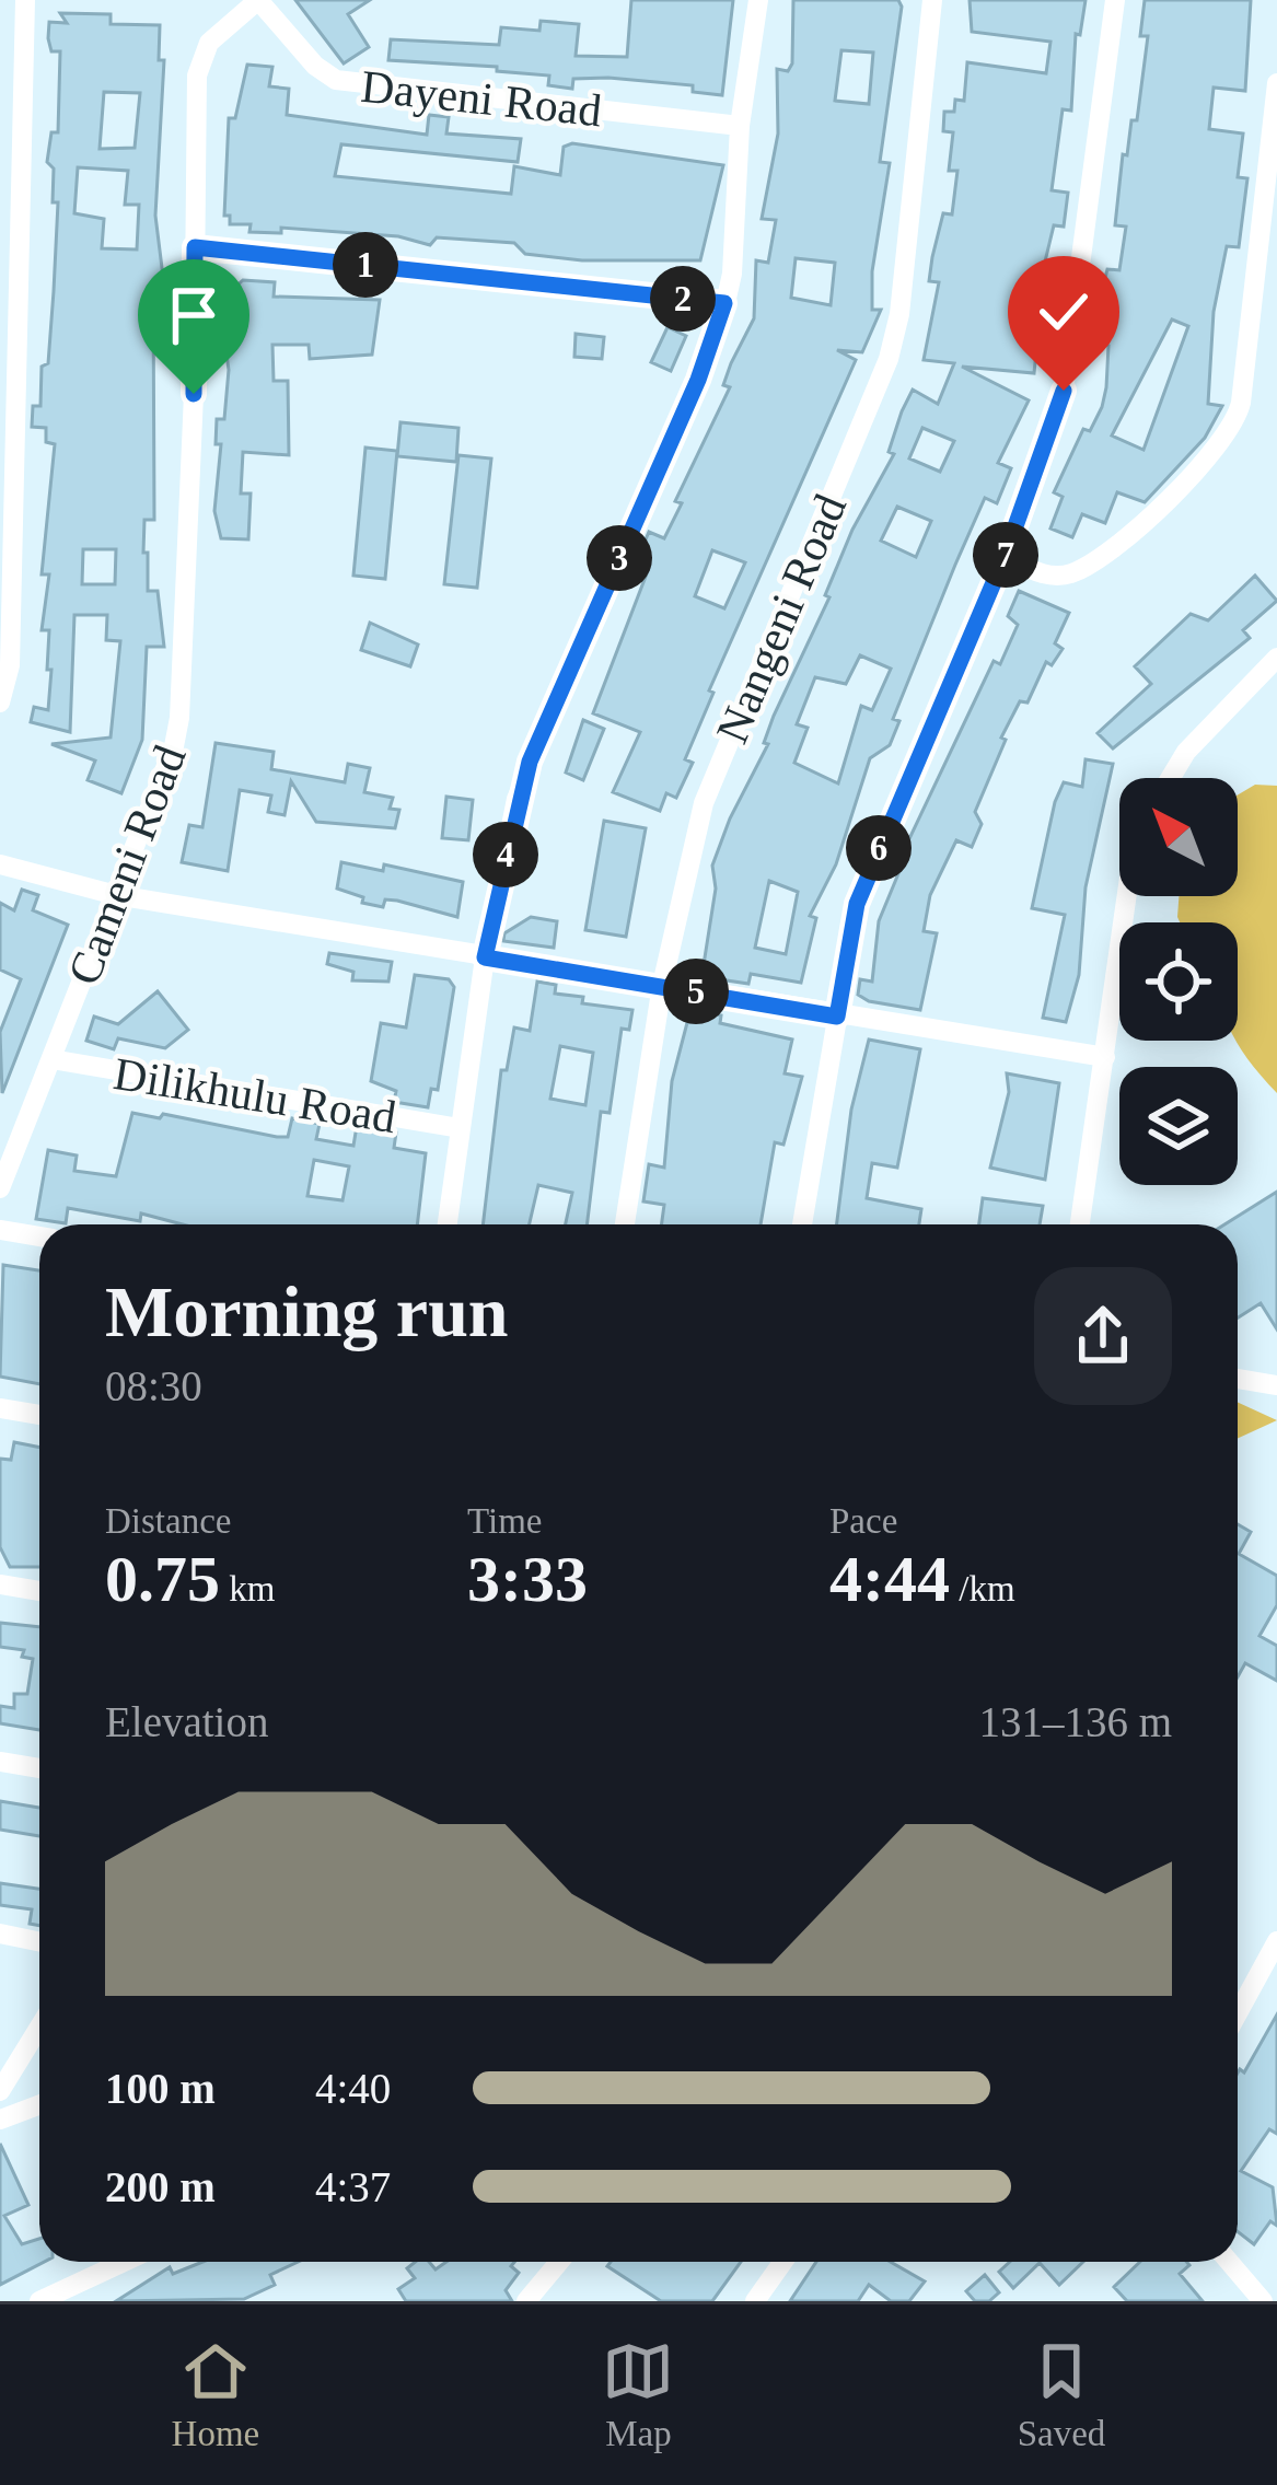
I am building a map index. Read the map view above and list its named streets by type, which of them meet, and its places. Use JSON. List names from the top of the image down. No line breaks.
{"streets":{"street":["Dayeni Road","Nangeni Road","Cameni Road","Dilikhulu Road"]},"crossings":[["Dayeni Road","Cameni Road"],["Cameni Road","Dilikhulu Road"]],"north":"top left","page":{"pins":["1","2","7","3","6","4","5"],"heading":["Morning run","08:30"],"stats":[["Distance","0.75 km"],["Time","3:33"],["Pace","4:44 /km"]],"chart":["Elevation","131–136 m"],"list":[{"name":"100 m","note":"4:40"},{"name":"200 m","note":"4:37"}],"tabs":["Home","Map","Saved"]}}
